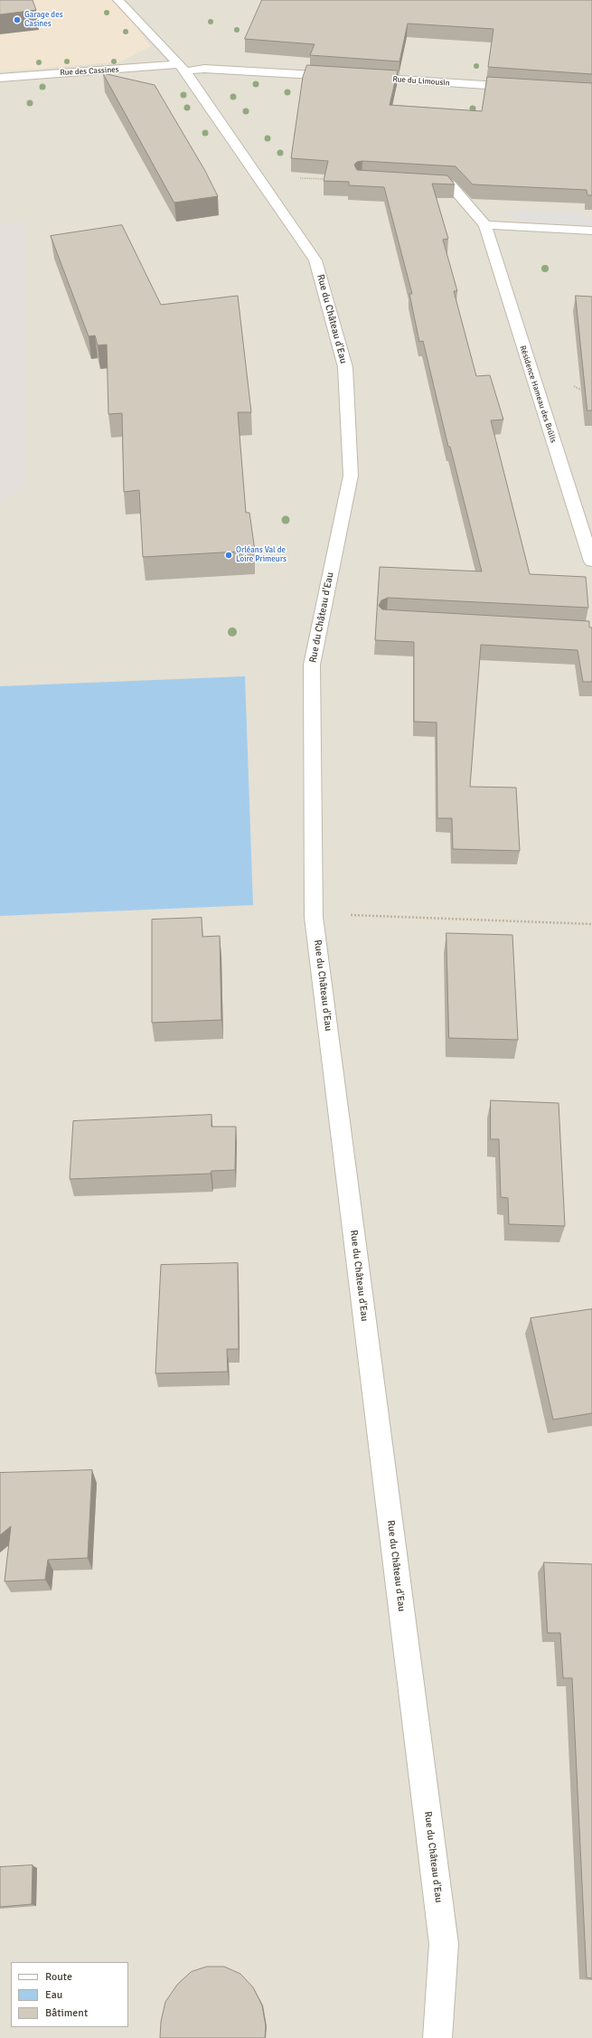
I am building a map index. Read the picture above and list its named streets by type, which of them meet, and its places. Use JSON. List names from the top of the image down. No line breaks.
{"streets":{"street":["Rue des Cassines","Rue du Limousin","Rue du Château d'Eau","Résidence Hameau des Brûlis"]},"crossings":[["Rue des Cassines","Rue du Château d'Eau"]],"places":["Garage des Casines","Orléans Val de Loire Primeurs"],"legend":["Route","Eau","Bâtiment"]}
